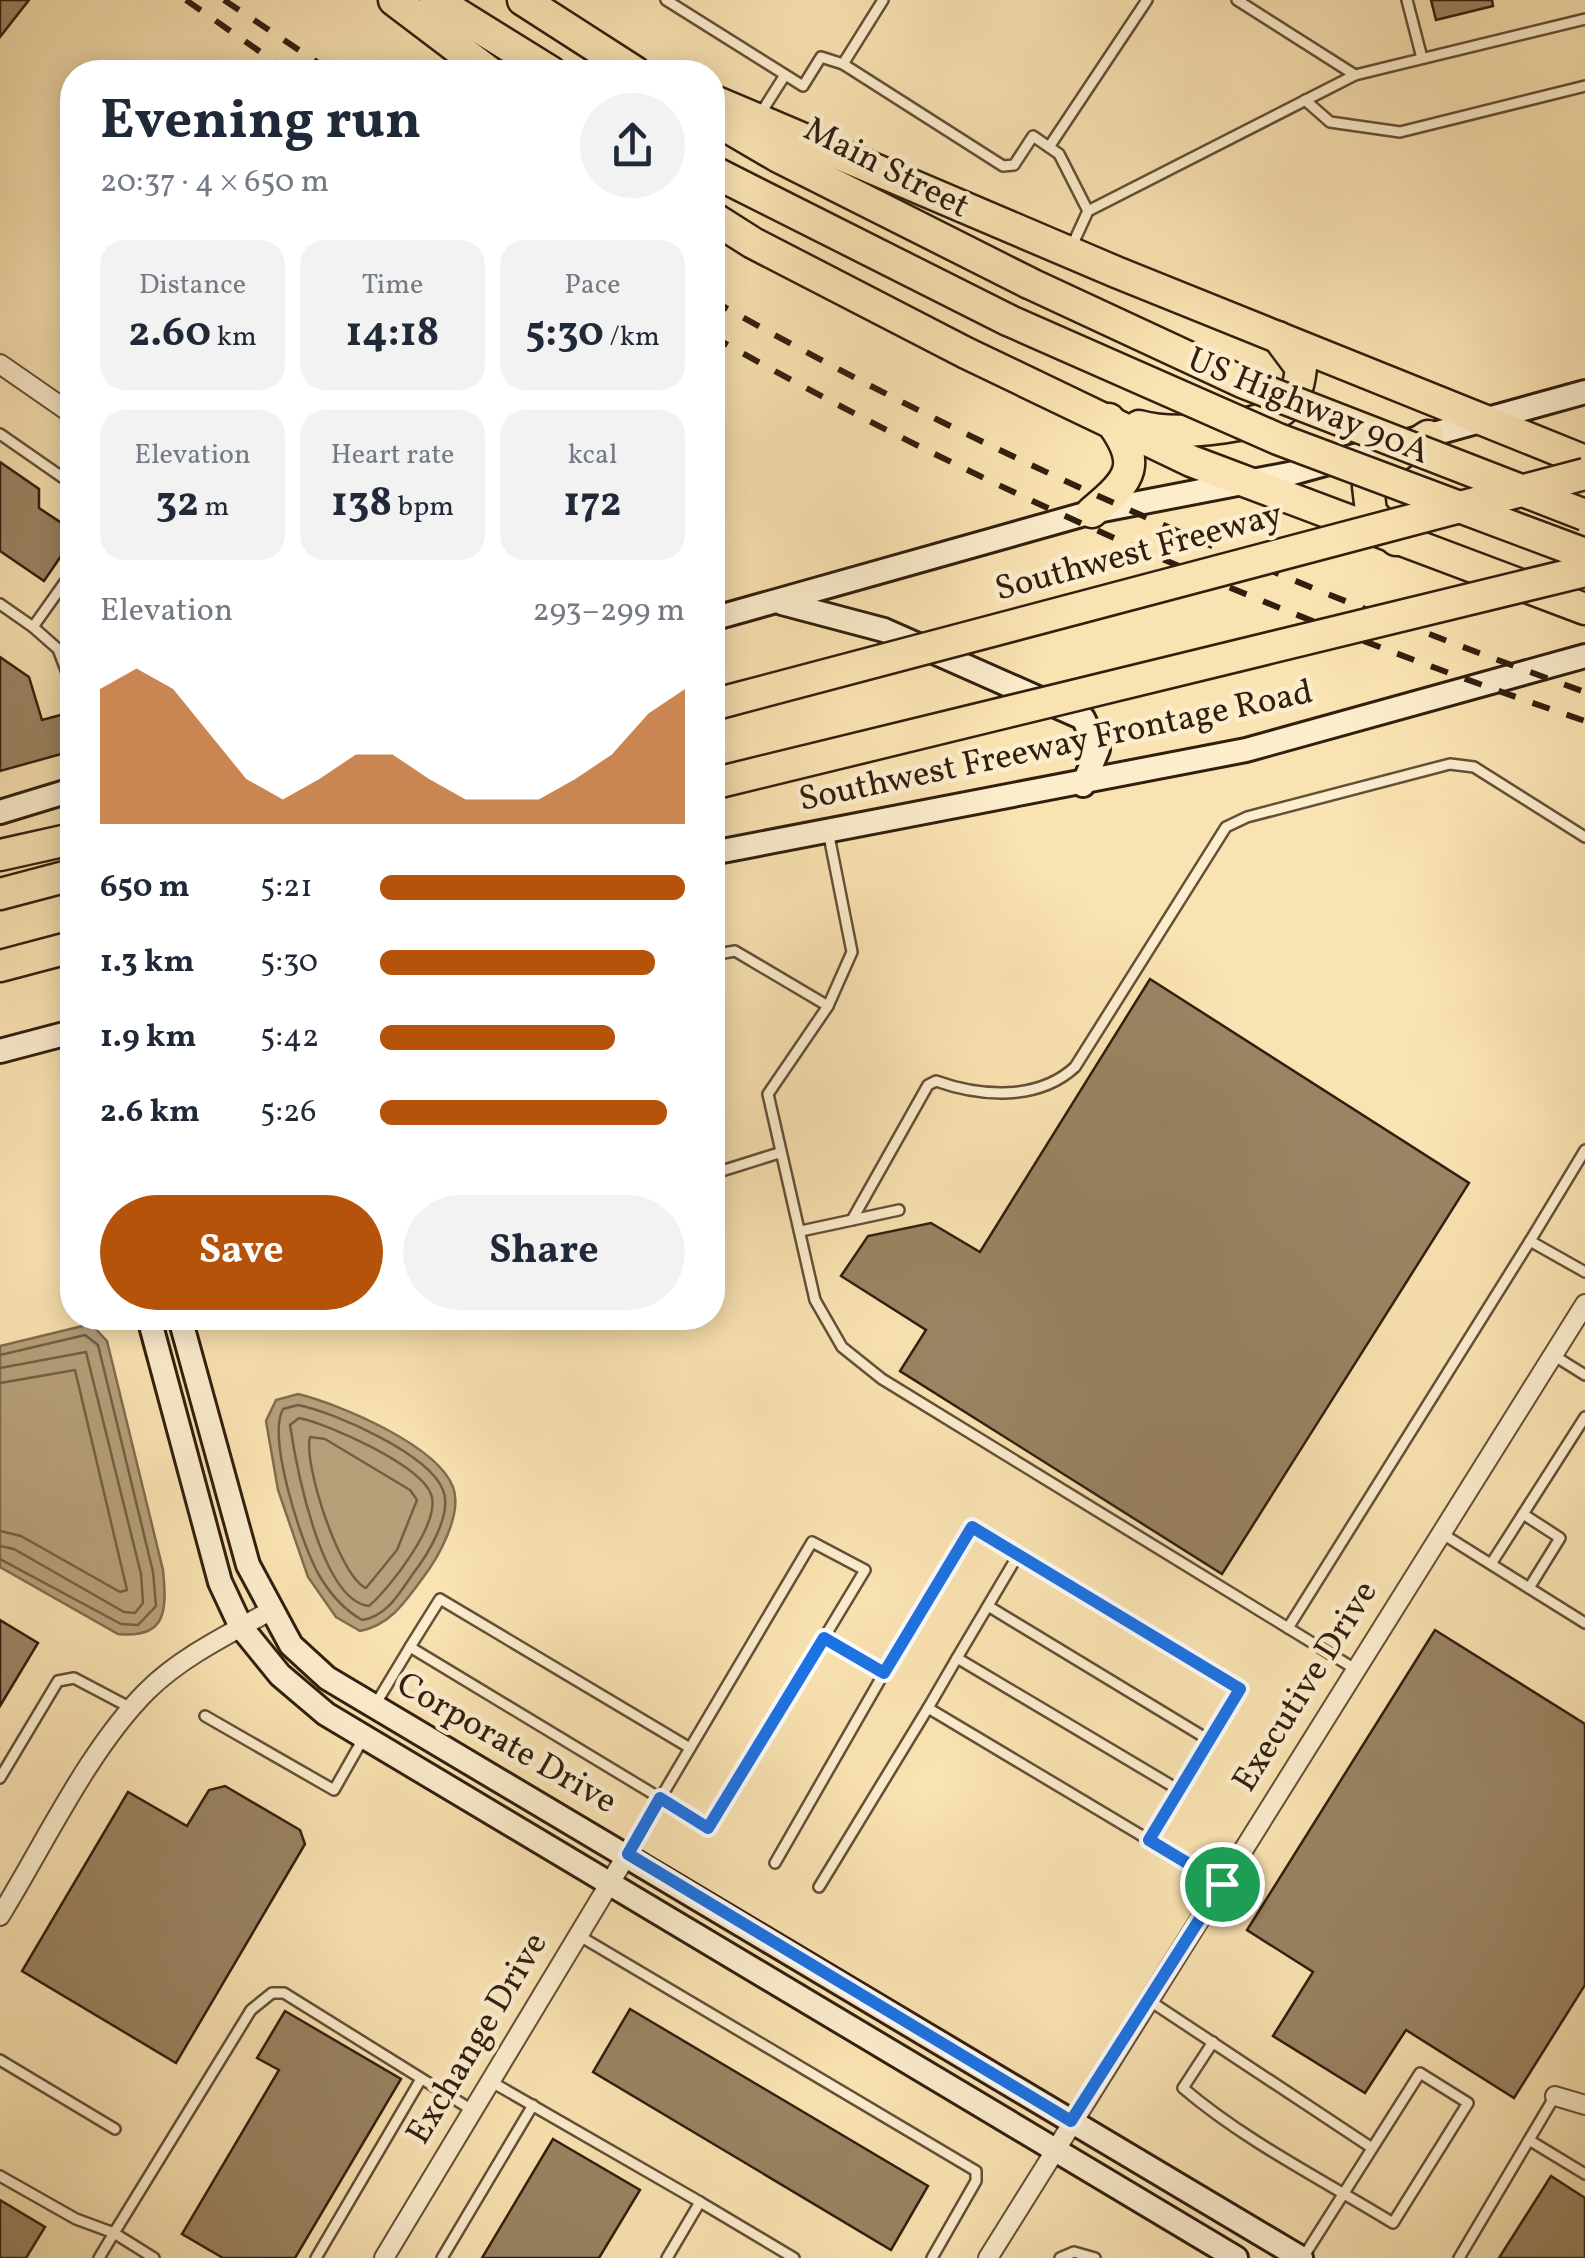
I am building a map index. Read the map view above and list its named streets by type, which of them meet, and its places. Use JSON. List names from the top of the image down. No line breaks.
{"streets":{"highway":["Main Street","US Highway 90A","Southwest Freeway"],"street":["Southwest Freeway Frontage Road","Executive Drive","Corporate Drive","Exchange Drive"]},"crossings":[["Main Street","US Highway 90A"],["Executive Drive","Corporate Drive"],["Corporate Drive","Exchange Drive"]],"page":{"heading":["Evening run","20:37 · 4 × 650 m"],"stats":[["Distance","2.60 km"],["Time","14:18"],["Pace","5:30 /km"],["Elevation","32 m"],["Heart rate","138 bpm"],["kcal","172"]],"chart":["Elevation","293–299 m"],"list":[{"name":"650 m","note":"5:21"},{"name":"1.3 km","note":"5:30"},{"name":"1.9 km","note":"5:42"},{"name":"2.6 km","note":"5:26"}],"buttons":["Save","Share"]}}
